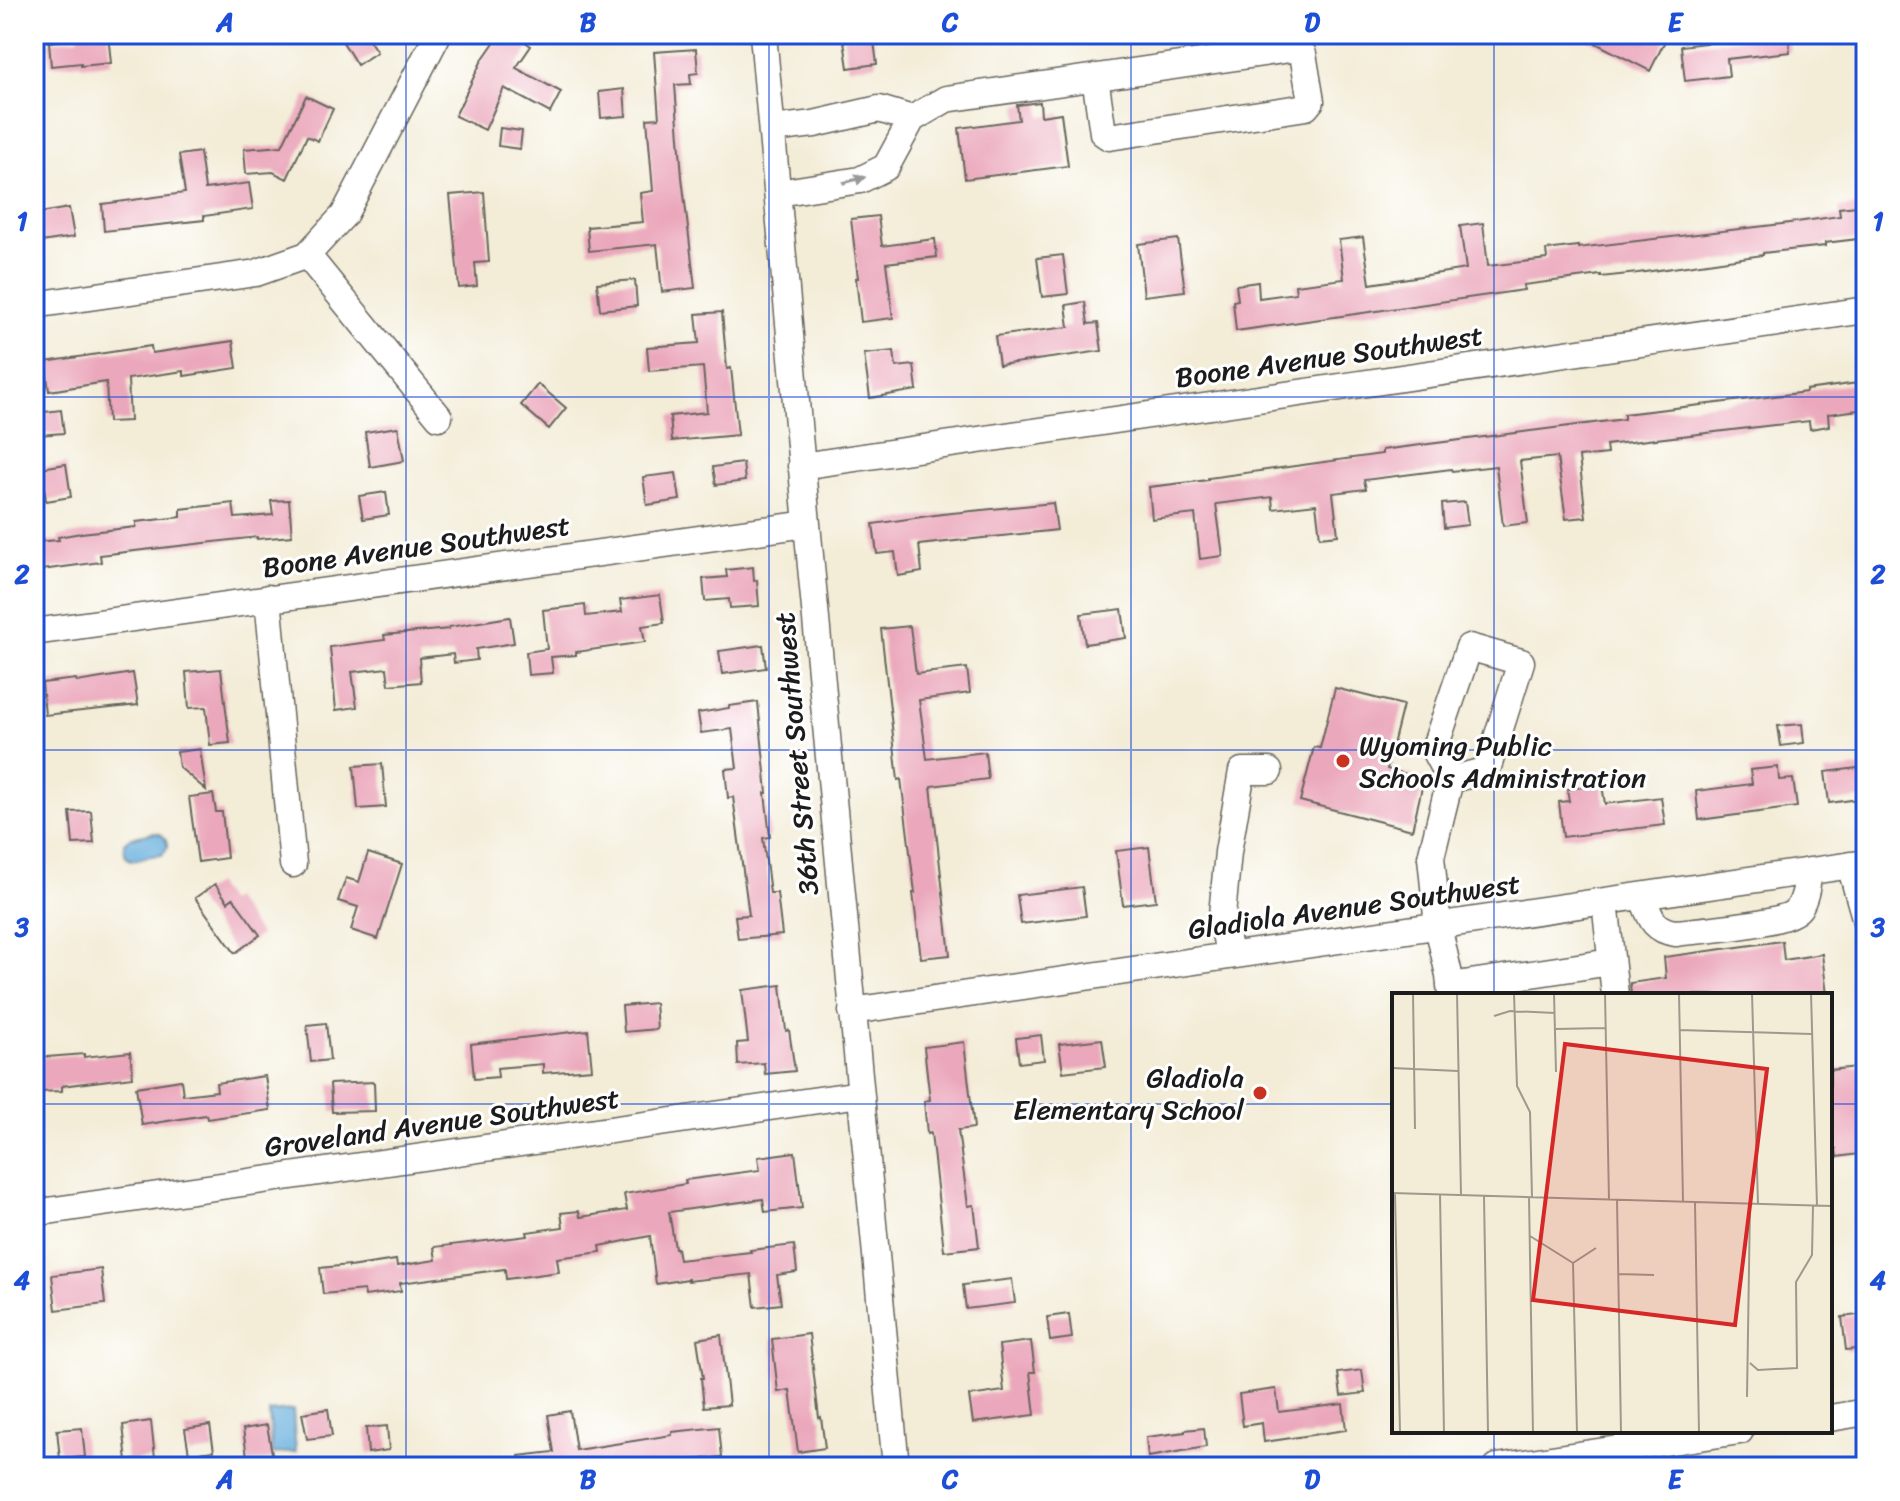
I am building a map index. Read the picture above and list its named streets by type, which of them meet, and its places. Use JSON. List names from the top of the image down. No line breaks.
{"streets":{"street":["Boone Avenue Southwest","36th Street Southwest","Gladiola Avenue Southwest","Groveland Avenue Southwest"]},"crossings":[["Boone Avenue Southwest","36th Street Southwest"],["36th Street Southwest","Gladiola Avenue Southwest"],["36th Street Southwest","Groveland Avenue Southwest"]],"places":["Wyoming Public Schools Administration","Gladiola Elementary School"],"grid":{"columns":["A","B","C","D","E"],"rows":["1","2","3","4"]}}
